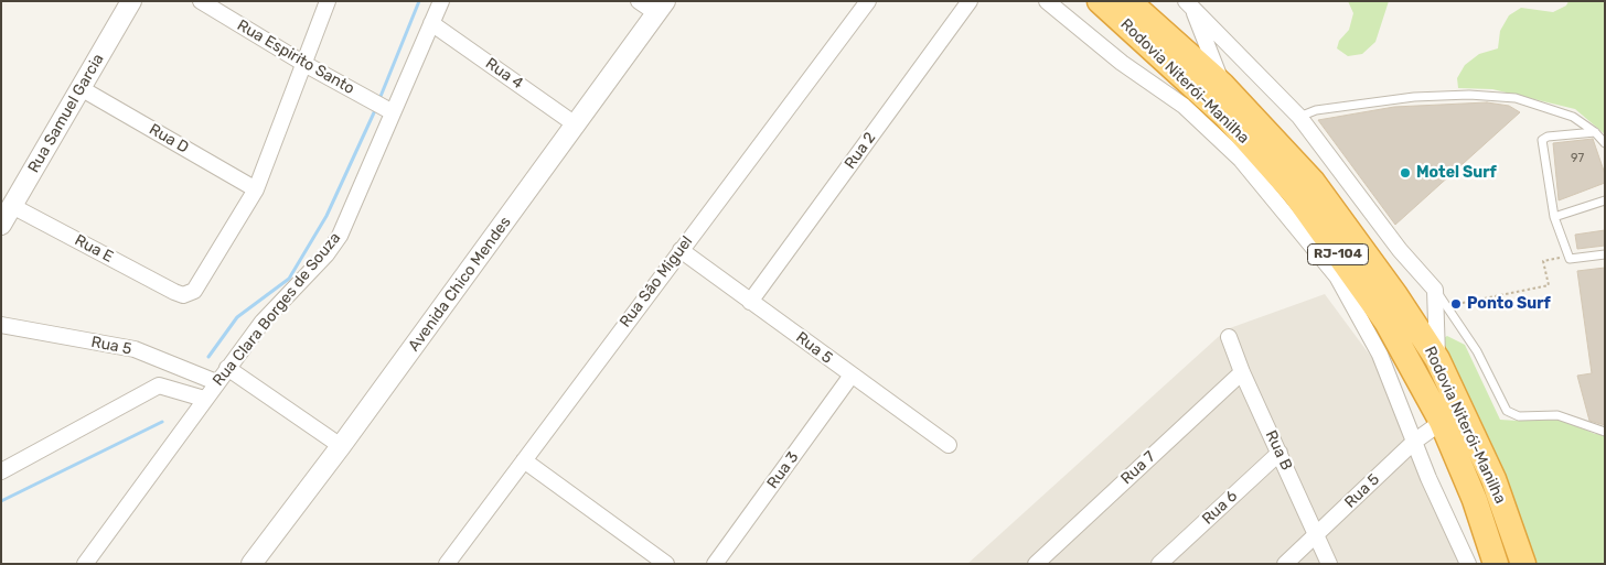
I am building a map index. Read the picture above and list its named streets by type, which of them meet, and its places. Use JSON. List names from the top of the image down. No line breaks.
{"streets":{"highway":["Rodovia Niterói-Manilha","RJ-104"],"street":["Rua Espirito Santo","Rua 4","Rua Samuel Garcia","Rua D","Rua 2","Rua E","Rua São Miguel","Avenida Chico Mendes","Rua Clara Borges de Souza","Rua 5","Rua B","Rua 7","Rua 3","Rua 6"]},"crossings":[["Rua Espirito Santo","Rua Clara Borges de Souza"],["Rua 4","Avenida Chico Mendes"],["Rua 4","Rua Clara Borges de Souza"],["Rodovia Niterói-Manilha","Rua 5"],["Rua Samuel Garcia","Rua D"],["Rua Samuel Garcia","Rua E"],["Rua D","Rua E"],["Rua 2","Rua 5"],["Rua São Miguel","Rua 5"],["Rua Clara Borges de Souza","Rua 5"],["Rua 5","Rua B"],["Rua 5","Rua 3"],["Rua B","Rua 7"],["Rua B","Rua 6"]],"places":["Motel Surf","Ponto Surf"],"house_numbers":["97"]}
